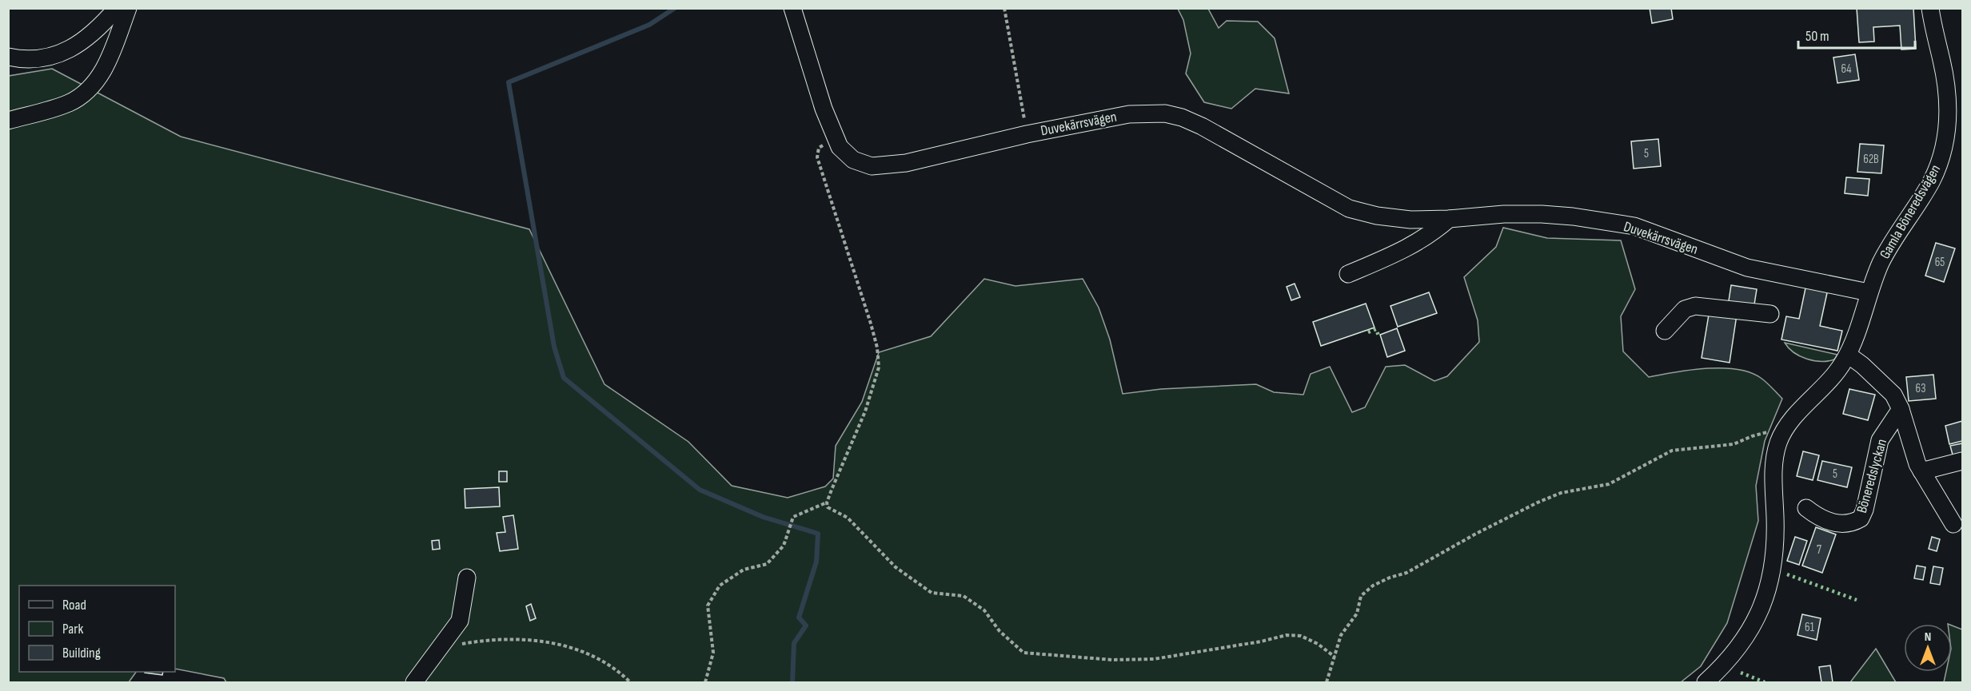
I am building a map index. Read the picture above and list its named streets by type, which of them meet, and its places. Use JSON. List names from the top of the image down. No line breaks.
{"streets":{"street":["Duvekärrsvägen","Gamla Böneredsvägen","Böneredslyckan"]},"crossings":[["Duvekärrsvägen","Gamla Böneredsvägen"]],"house_numbers":["64","5","62B","65","63","5","7","61"],"legend":["Road","Park","Building"],"scale_bar":"50 m","north":"top"}
